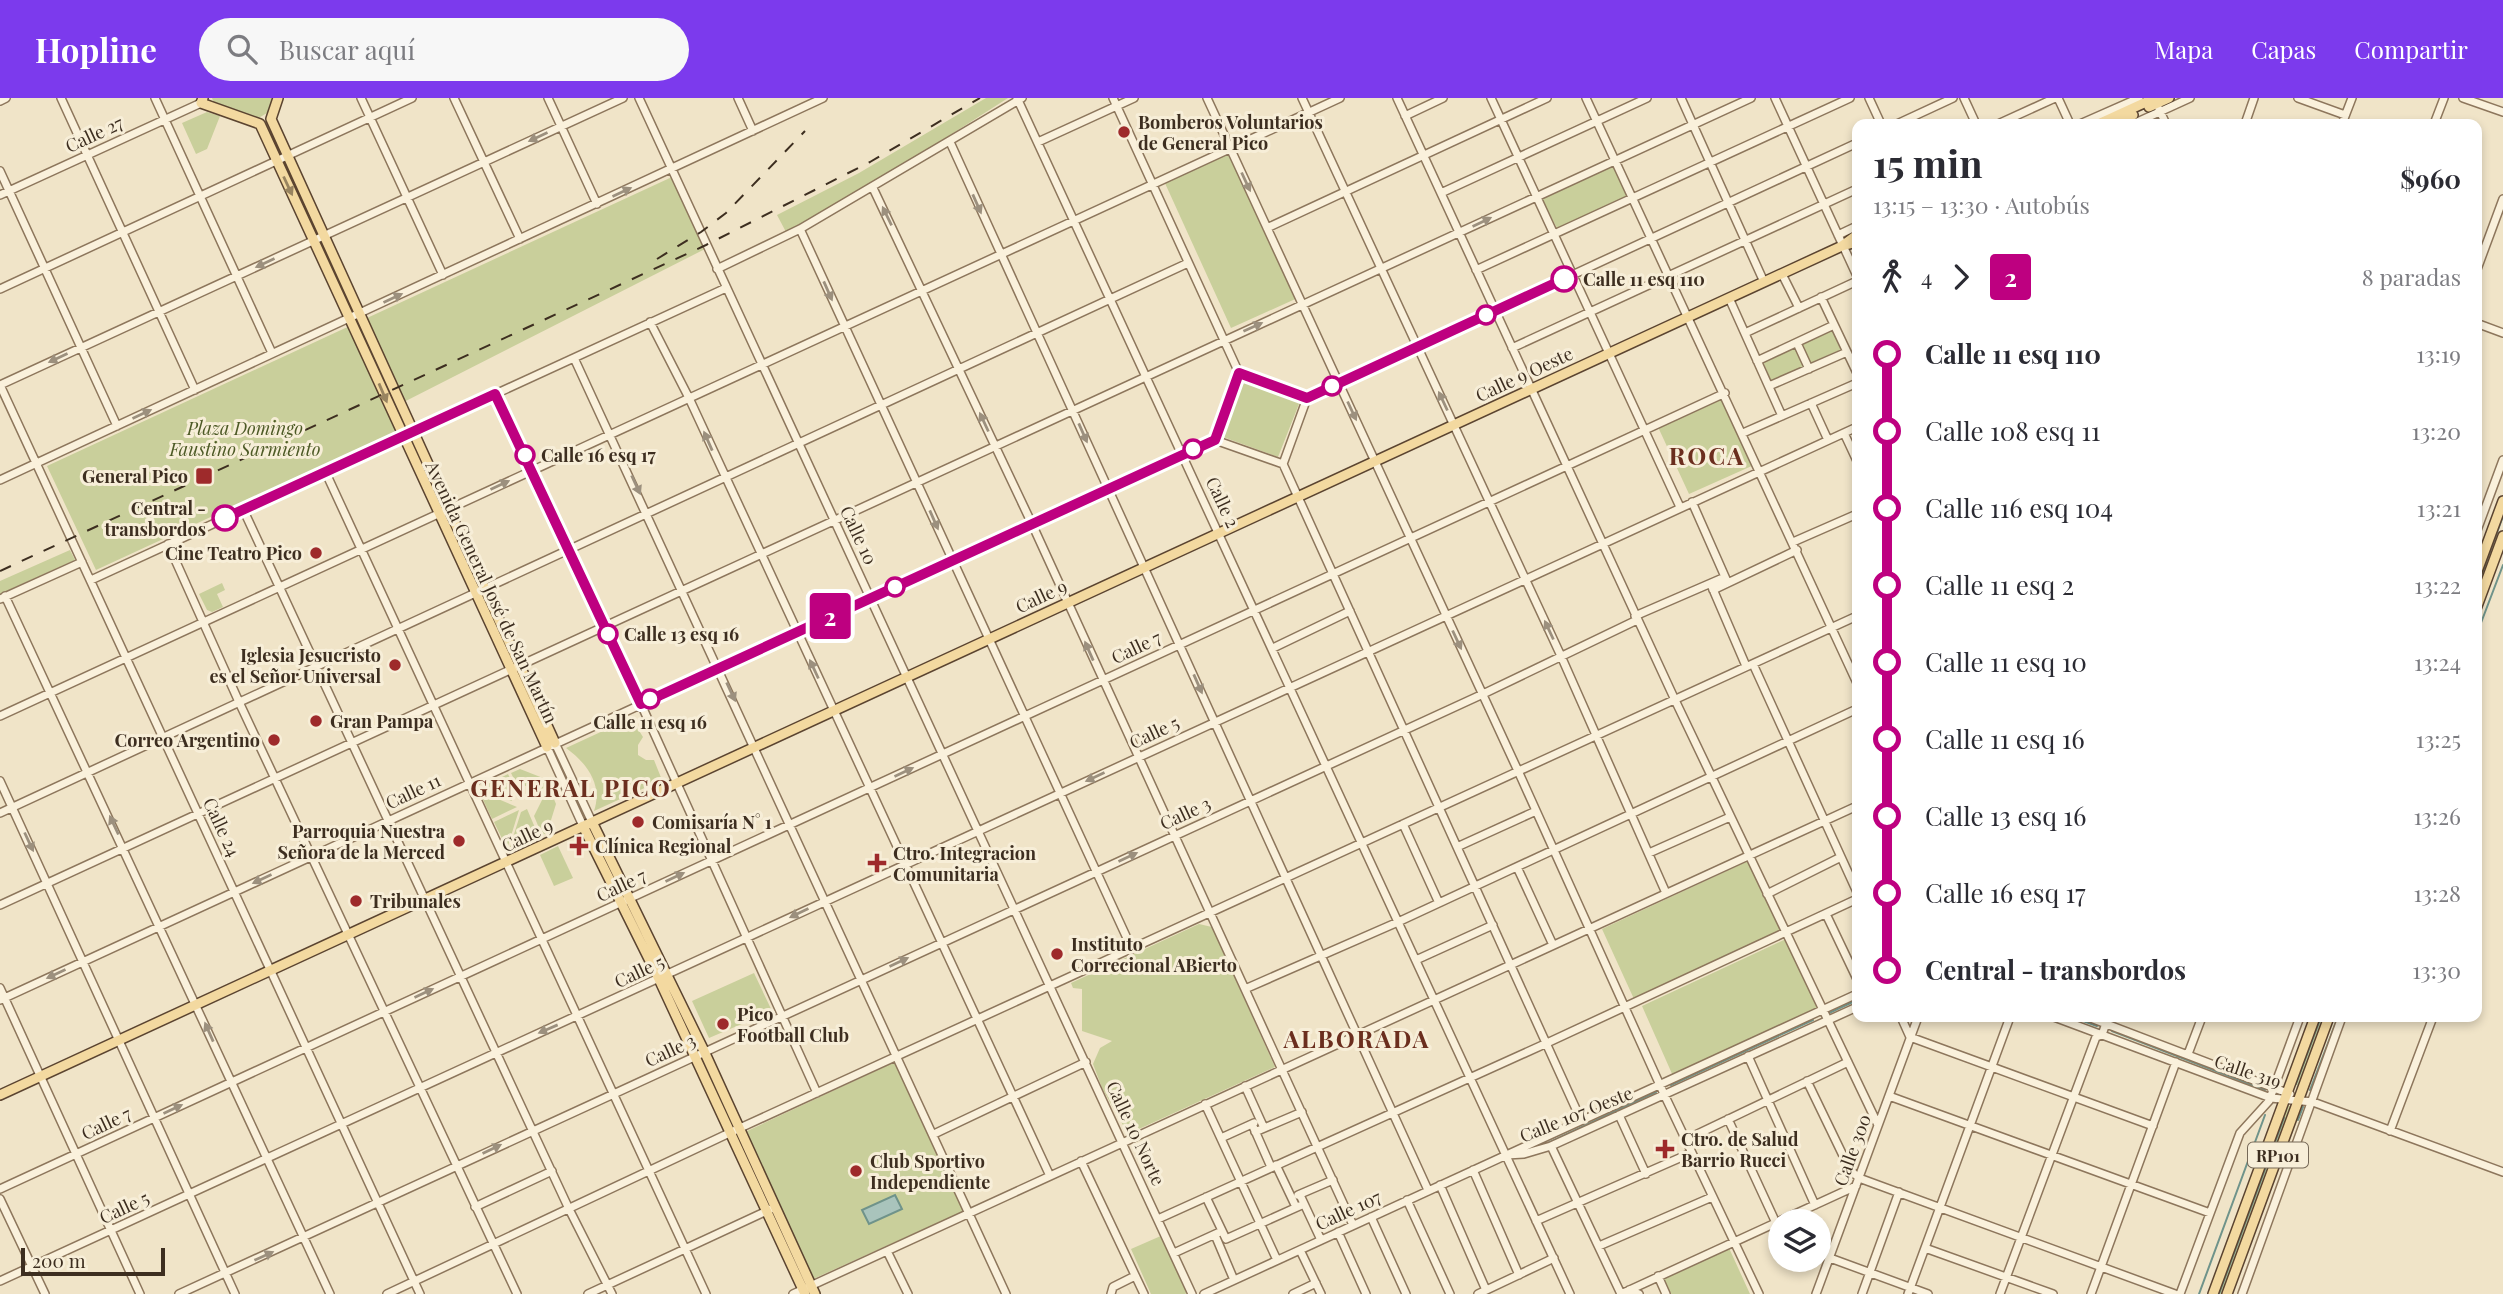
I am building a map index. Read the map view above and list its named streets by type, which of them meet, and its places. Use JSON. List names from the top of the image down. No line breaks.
{"streets":{"main road":["Calle 9 Oeste","Avenida General José de San Martín","Calle 9","RP101"],"street":["Calle 27","Calle 2","Calle 10","Calle 7","Calle 5","Calle 11","Calle 3","Calle 24","Calle 319","Calle 107 Oeste","Calle 10 Norte","Calle 300","Calle 107"]},"crossings":[["Calle 9 Oeste","Calle 2"],["Calle 9 Oeste","Calle 9"],["Calle 2","Calle 9"],["Calle 2","Calle 7"],["Calle 2","Calle 5"],["Calle 2","Calle 11"],["Calle 2","Calle 3"],["Calle 2","Calle 107 Oeste"],["Calle 2","Calle 107"],["Calle 10","Calle 9"],["Calle 10","Calle 7"],["Calle 10","Calle 5"],["Calle 10","Calle 11"],["Calle 10","Calle 3"],["Calle 10","Calle 10 Norte"],["Avenida General José de San Martín","Calle 9"],["Avenida General José de San Martín","Calle 7"],["Avenida General José de San Martín","Calle 5"],["Avenida General José de San Martín","Calle 11"],["Avenida General José de San Martín","Calle 3"],["Calle 9","Calle 24"],["Calle 7","Calle 24"],["Calle 5","Calle 24"],["Calle 11","Calle 24"],["Calle 3","Calle 24"],["Calle 319","RP101"],["Calle 107 Oeste","Calle 107"]],"districts":["ROCA","GENERAL PICO","ALBORADA"],"parks":["Plaza Domingo Faustino Sarmiento"],"places":{"other":["Bomberos Voluntarios de General Pico","Calle 11 esq 110","Calle 16 esq 17","Central - transbordos","Cine Teatro Pico","Calle 13 esq 16","Iglesia Jesucristo es el Señor Universal","Calle 11 esq 16","Gran Pampa","Correo Argentino","Comisaría N° 1","Parroquia Nuestra Señora de la Merced","Tribunales","Instituto Correcional ABierto","Pico Football Club","Club Sportivo Independiente"],"transit":["General Pico"],"health":["Clínica Regional","Ctro. Integracion Comunitaria","Ctro. de Salud Barrio Rucci"]},"lines":["bus line 2"],"scale_bar":"200 m","page":{"header":"Hopline","search":"Buscar aquí","nav":["Mapa","Capas","Compartir"],"on_map":"2","heading":["15 min","13:15 – 13:30 · Autobús","$960"],"legs":["4","2","8 paradas"],"list":[{"name":"Calle 11 esq 110","value":"13:19"},{"name":"Calle 108 esq 11","value":"13:20"},{"name":"Calle 116 esq 104","value":"13:21"},{"name":"Calle 11 esq 2","value":"13:22"},{"name":"Calle 11 esq 10","value":"13:24"},{"name":"Calle 11 esq 16","value":"13:25"},{"name":"Calle 13 esq 16","value":"13:26"},{"name":"Calle 16 esq 17","value":"13:28"},{"name":"Central - transbordos","value":"13:30"}],"scale":"200 m"}}
